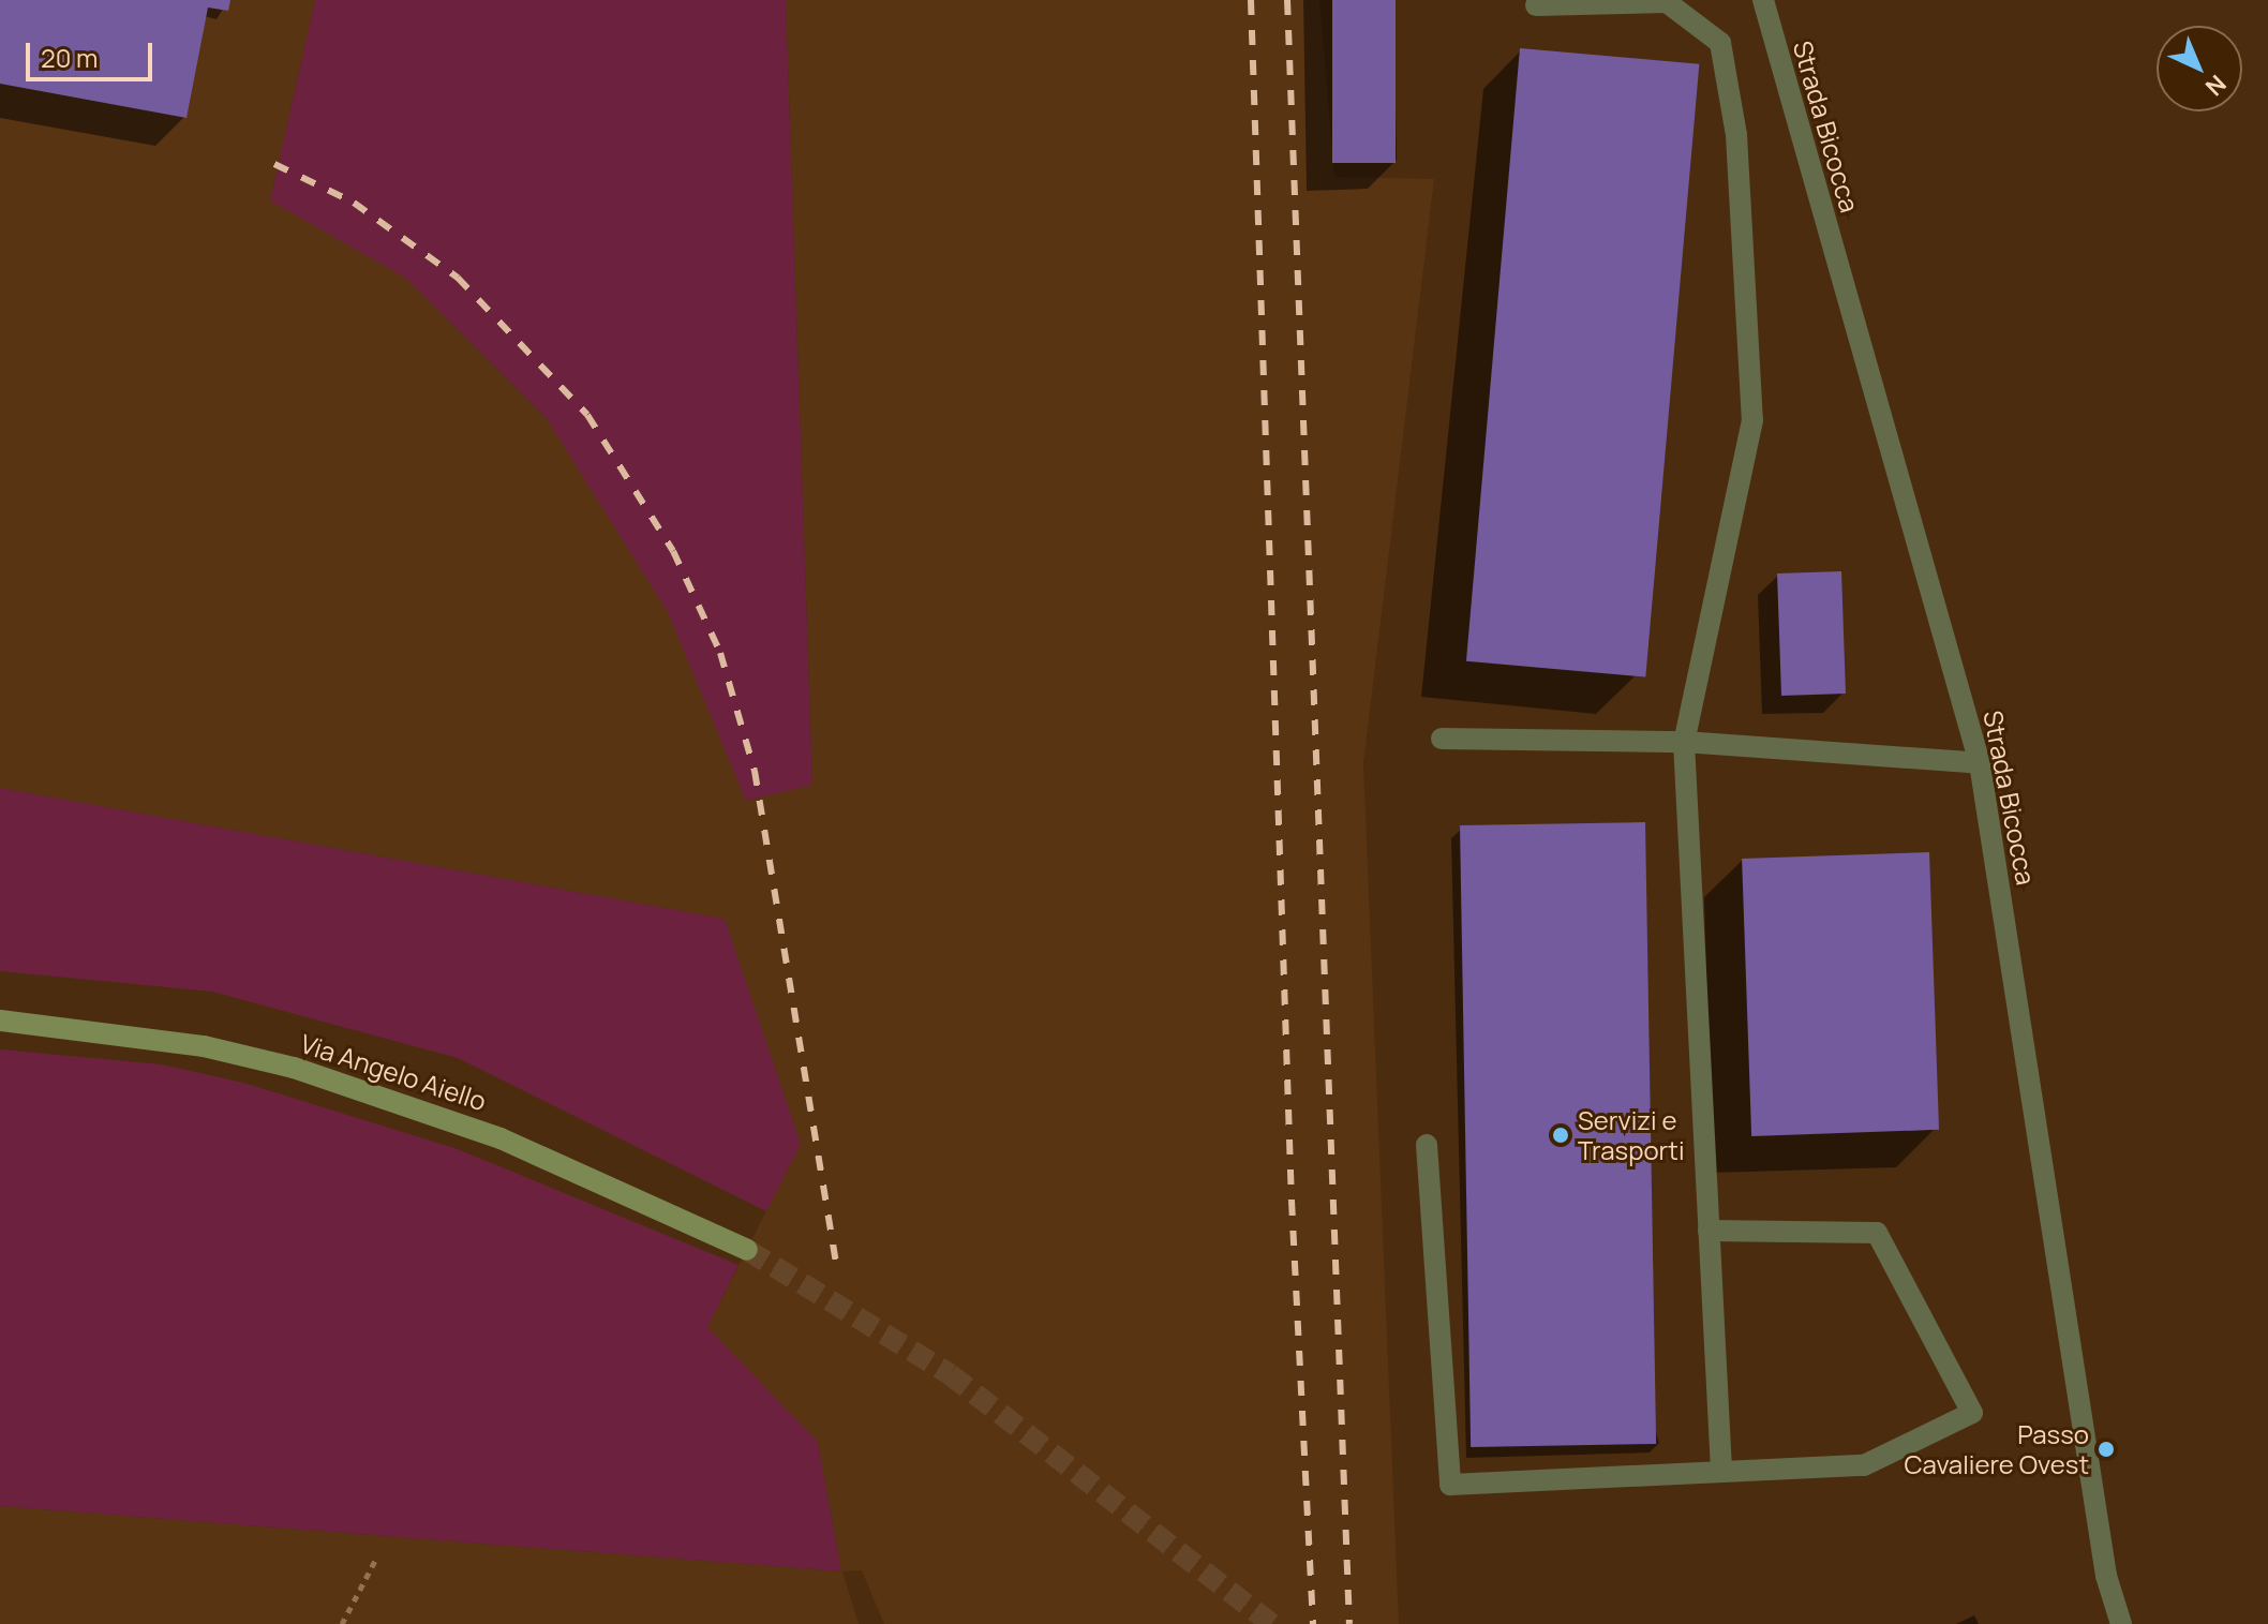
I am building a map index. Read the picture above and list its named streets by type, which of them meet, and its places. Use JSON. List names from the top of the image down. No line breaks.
{"streets":{"main road":["Via Angelo Aiello"],"street":["Strada Bicocca"]},"places":["Servizi e Trasporti","Passo Cavaliere Ovest"],"scale_bar":"20 m","north":"bottom right"}
